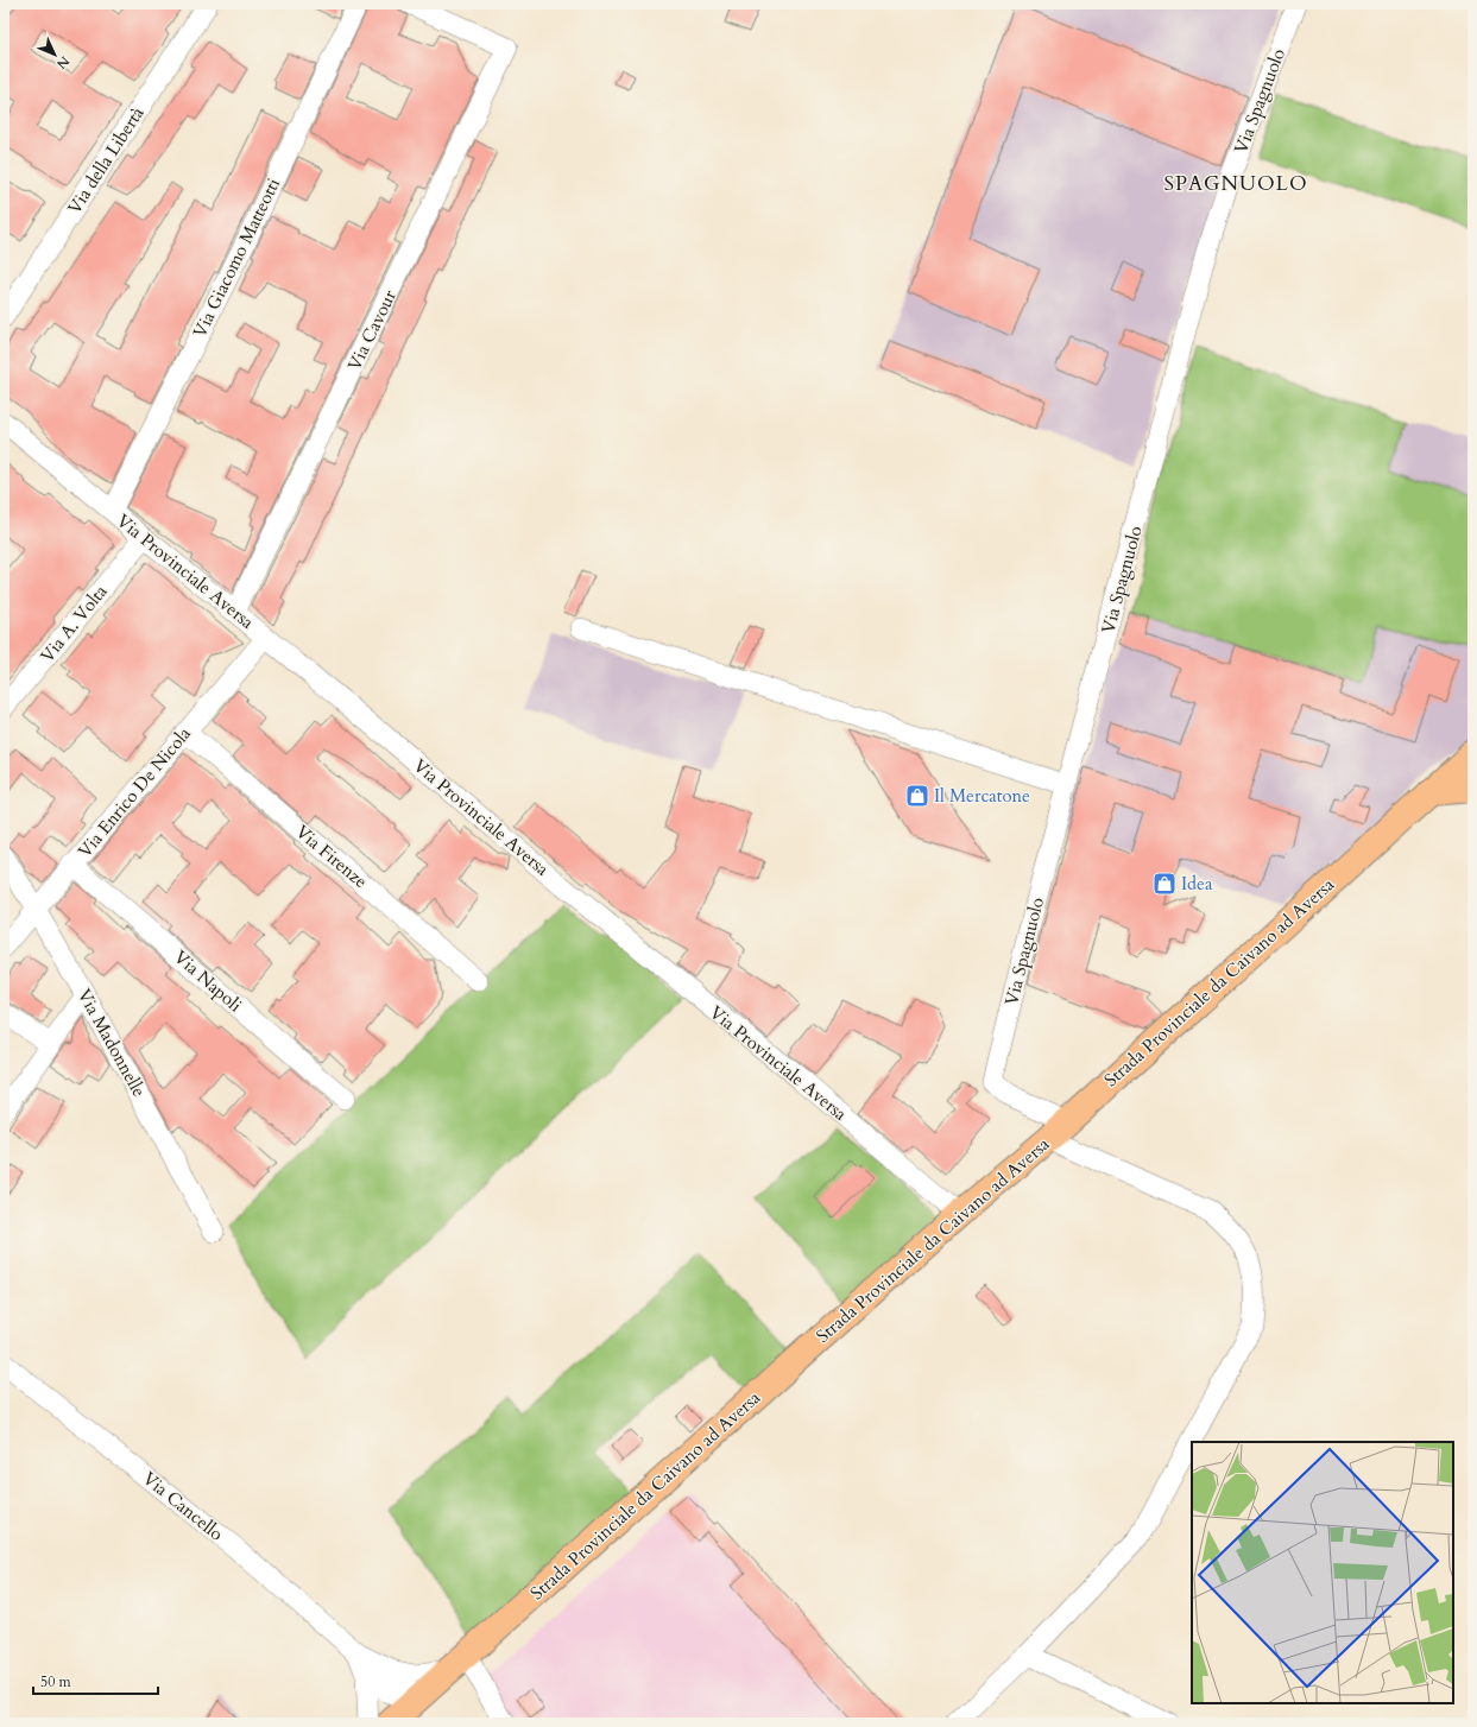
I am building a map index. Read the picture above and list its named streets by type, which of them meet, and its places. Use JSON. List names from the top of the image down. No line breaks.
{"streets":{"main road":["Strada Provinciale da Caivano ad Aversa"],"street":["Via Spagnuolo","Via della Libertà","Via Giacomo Matteotti","Via Cavour","Via Provinciale Aversa","Via A. Volta","Via Enrico De Nicola","Via Firenze","Via Napoli","Via Madonnelle","Via Cancello"]},"crossings":[["Via Spagnuolo","Strada Provinciale da Caivano ad Aversa"],["Via Giacomo Matteotti","Via Provinciale Aversa"],["Via Cavour","Via Provinciale Aversa"],["Via Provinciale Aversa","Via A. Volta"],["Via Provinciale Aversa","Via Enrico De Nicola"],["Via Provinciale Aversa","Strada Provinciale da Caivano ad Aversa"],["Via Enrico De Nicola","Via Firenze"],["Via Enrico De Nicola","Via Napoli"],["Via Enrico De Nicola","Via Madonnelle"]],"districts":["SPAGNUOLO"],"places":{"shop":["Il Mercatone","Idea"]},"scale_bar":"50 m","north":"bottom right"}
